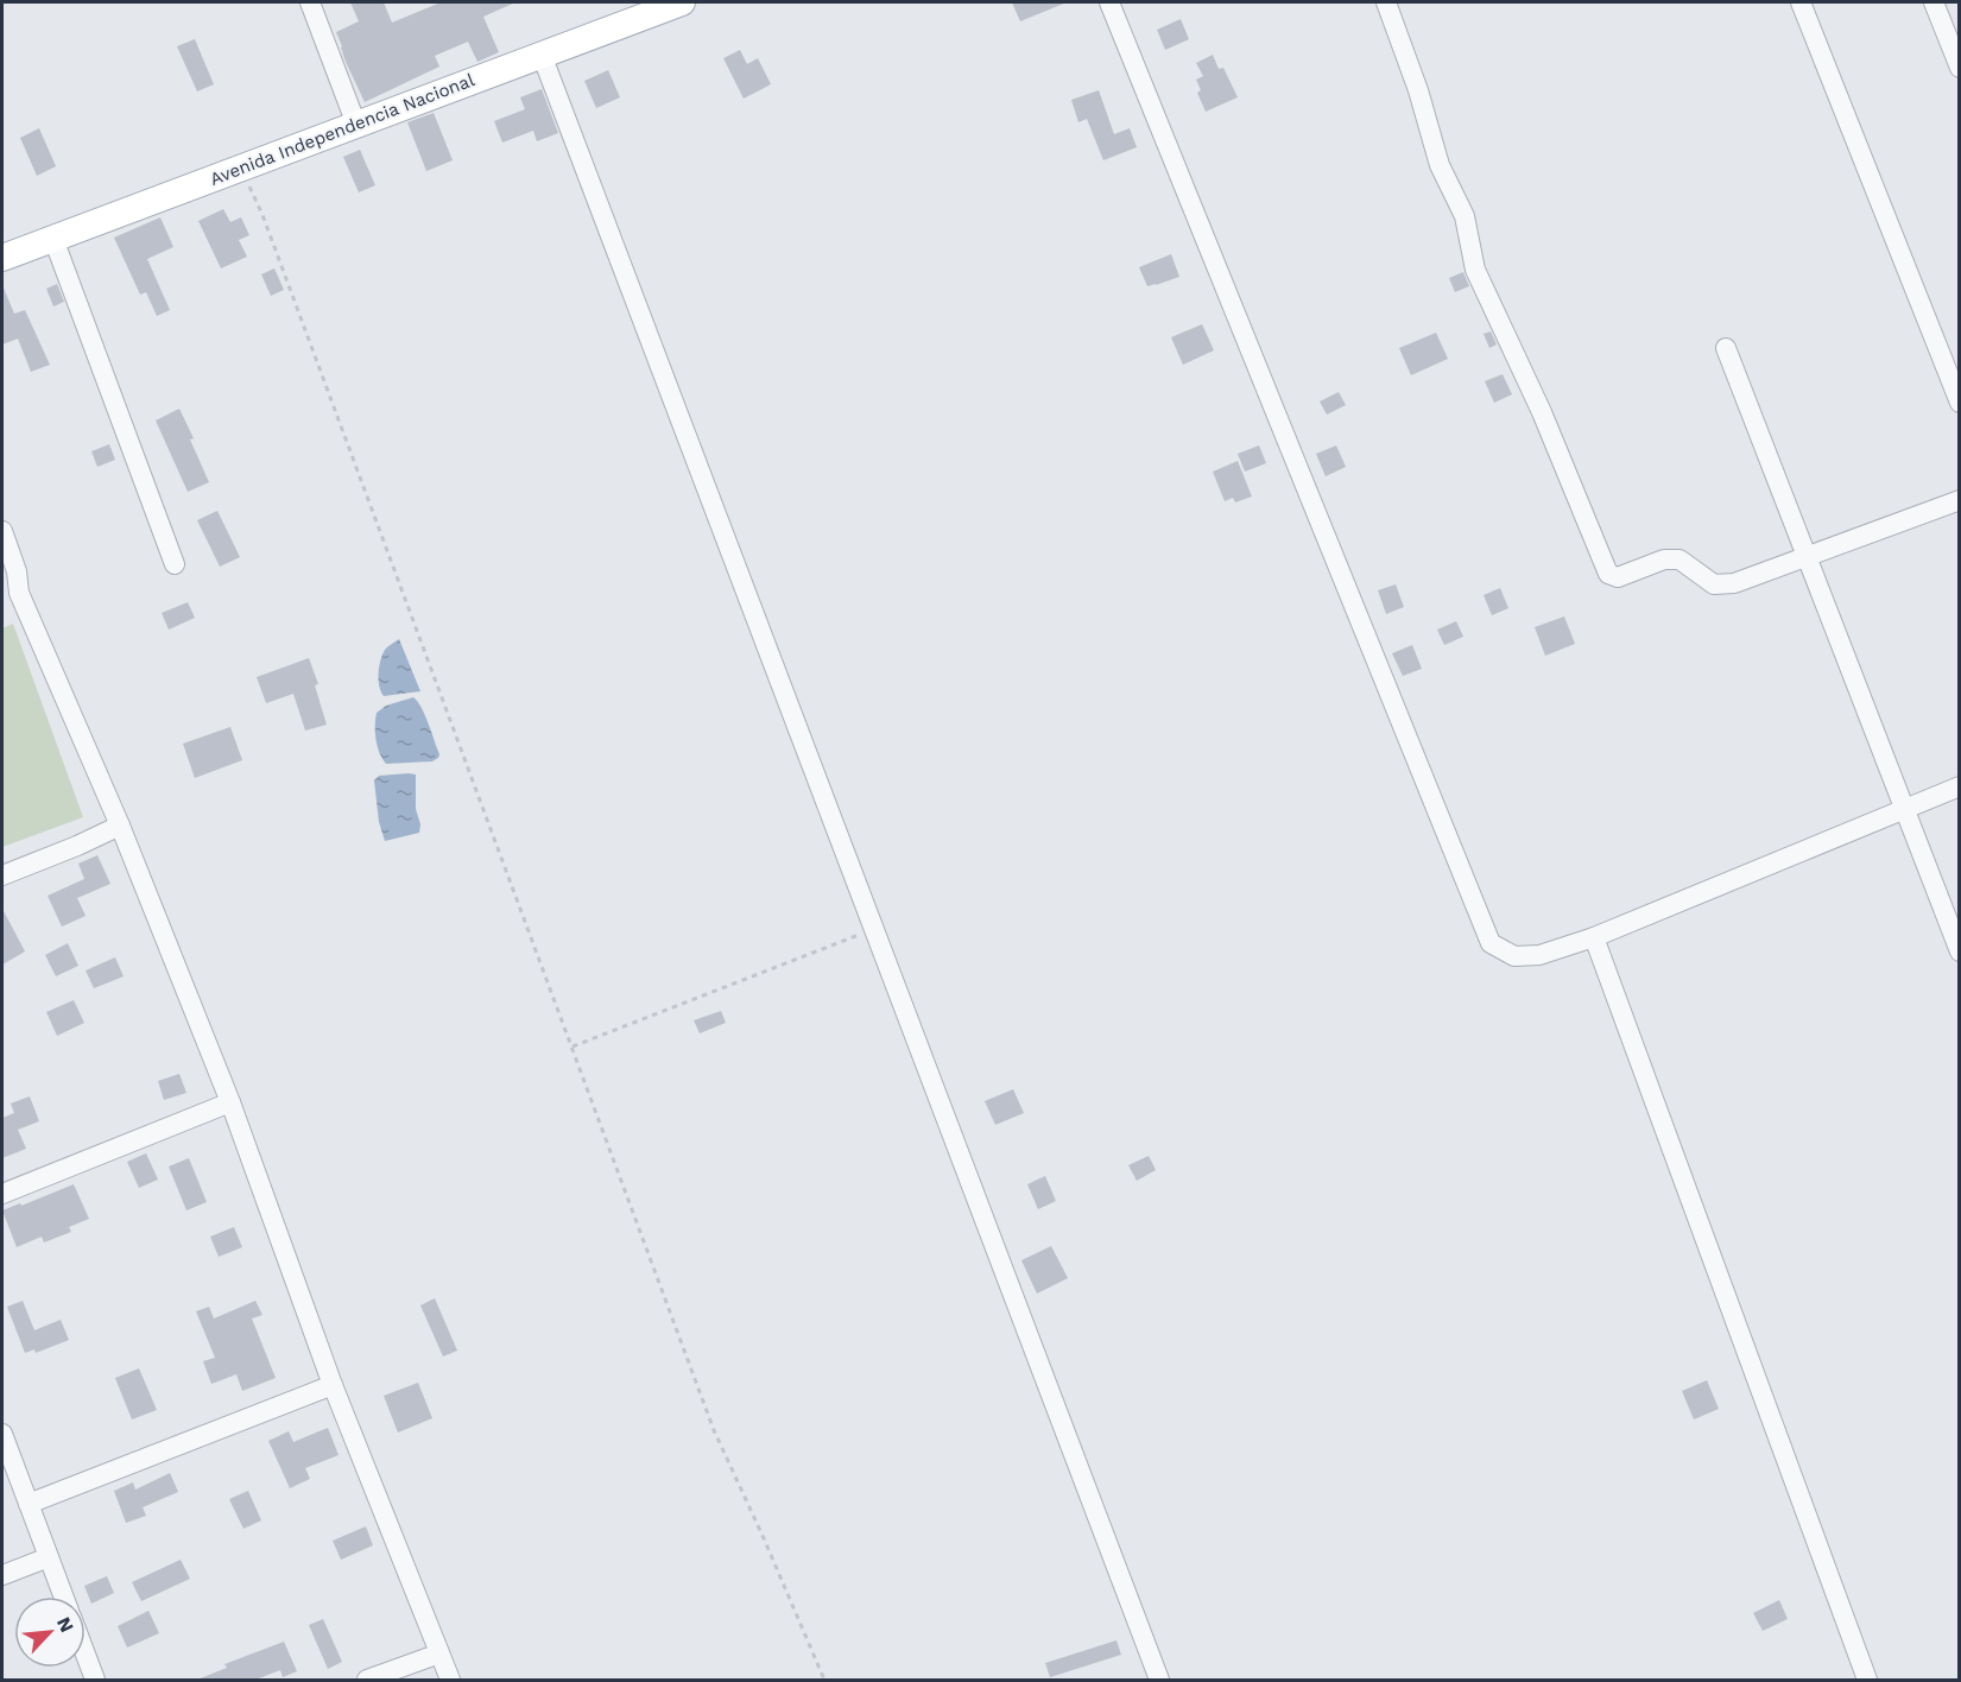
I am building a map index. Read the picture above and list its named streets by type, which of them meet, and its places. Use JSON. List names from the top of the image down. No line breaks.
{"streets":{"main road":["Avenida Independencia Nacional"]},"north":"top right"}
